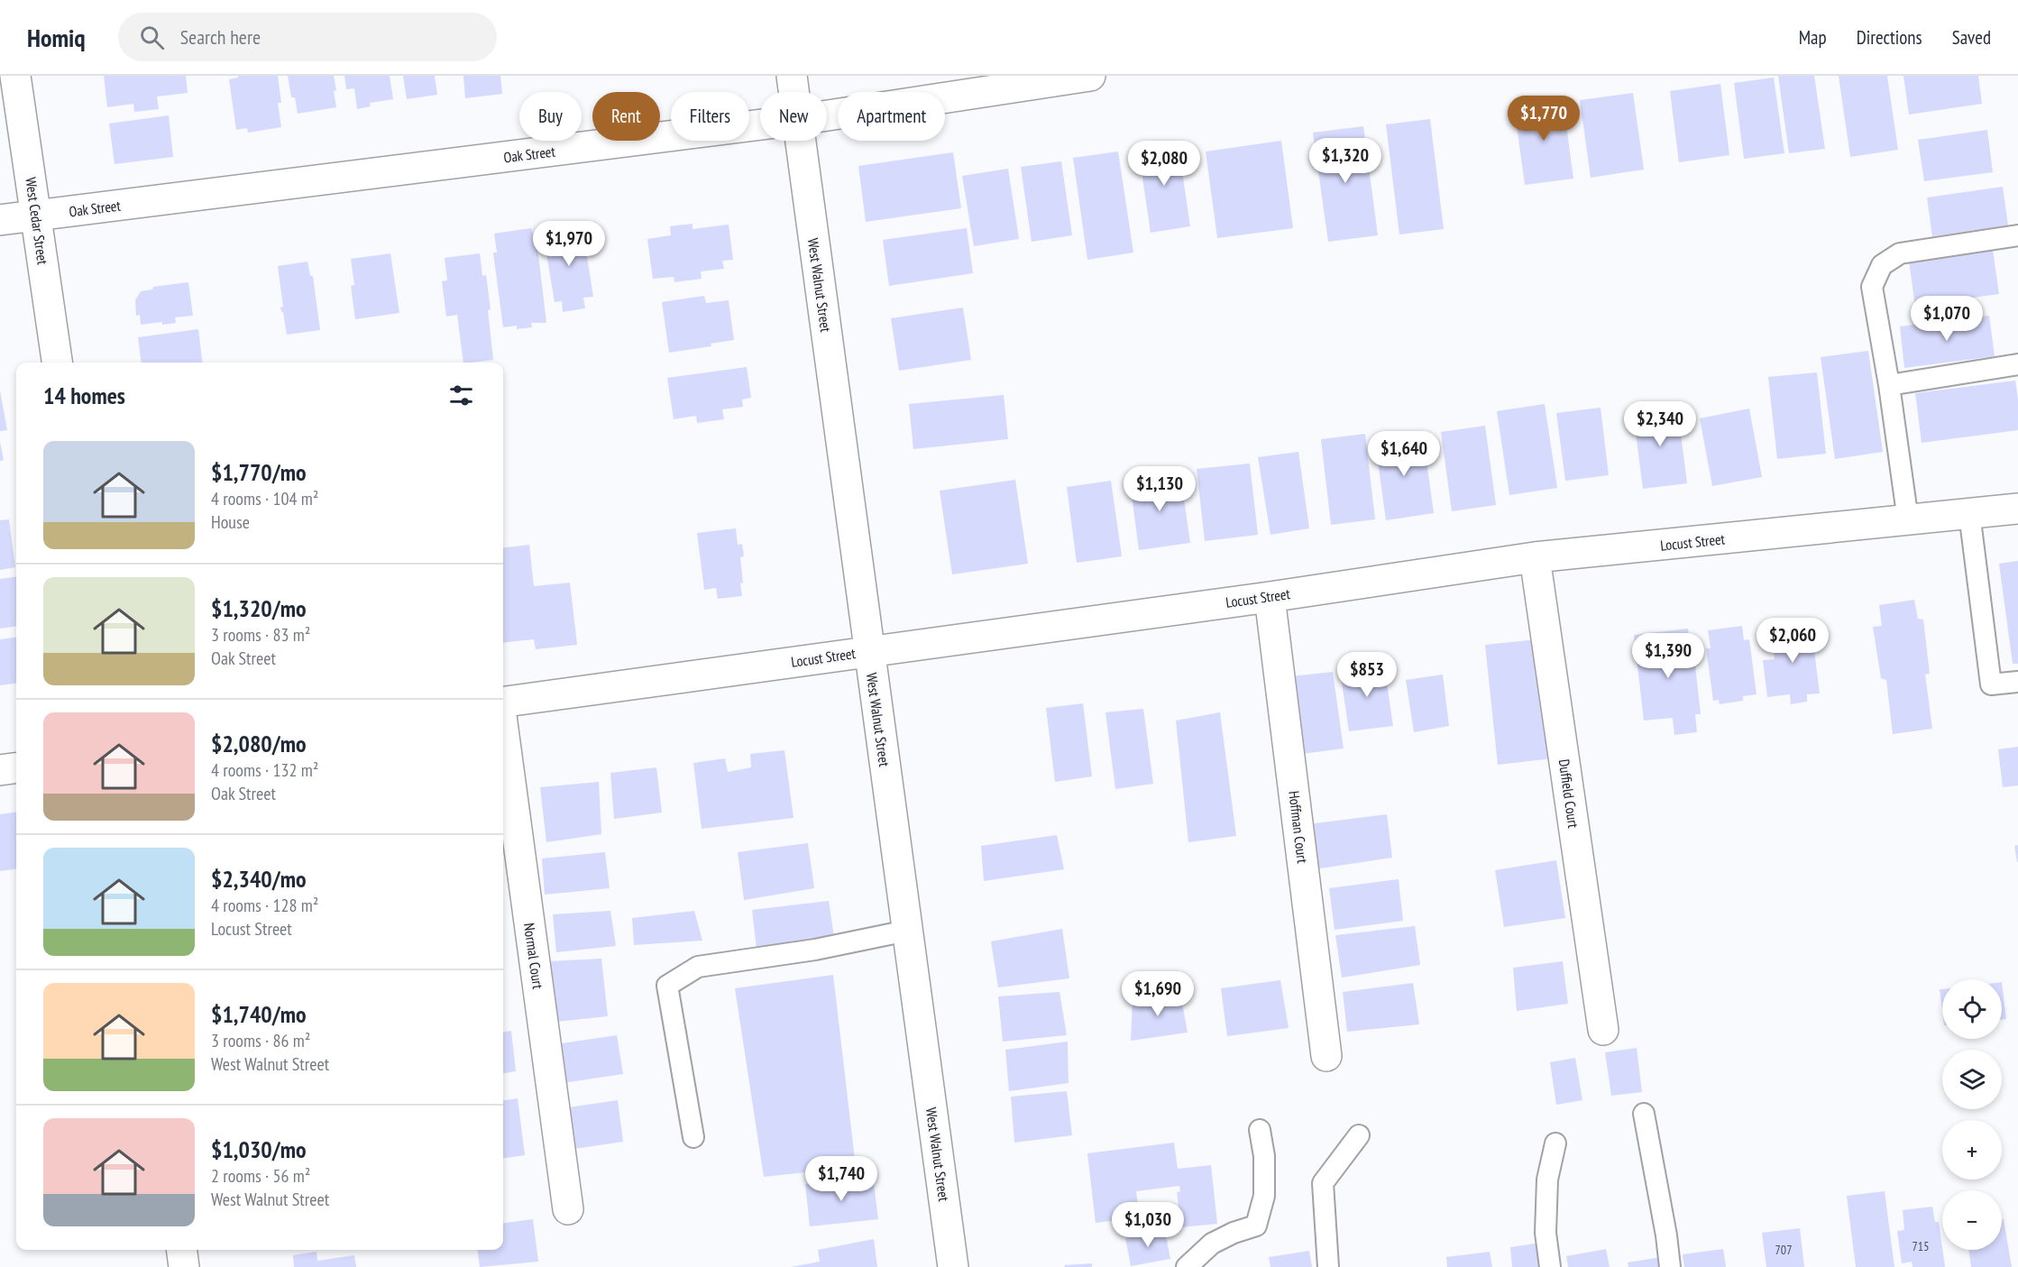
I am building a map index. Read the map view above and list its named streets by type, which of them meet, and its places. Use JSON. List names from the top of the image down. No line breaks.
{"streets":{"street":["Oak Street","West Cedar Street","West Walnut Street","Locust Street","Duffield Court","Hoffman Court","Normal Court"]},"crossings":[["Oak Street","West Cedar Street"],["West Walnut Street","Locust Street"],["Locust Street","Duffield Court"],["Locust Street","Hoffman Court"]],"house_numbers":["715","707"],"page":{"header":"Homiq","search":"Search here","nav":["Map","Directions","Saved"],"chip":["Buy","Rent","Filters","New","Apartment"],"price":["$1,770","$1,320","$2,080","$1,970","$1,070","$2,340","$1,640","$1,130","$2,060","$1,390","$853","$1,690","$1,740","$1,030"],"heading":"14 homes","list":[{"name":"$1,770/mo","note":"4 rooms · 104 m² · House"},{"name":"$1,320/mo","note":"3 rooms · 83 m² · Oak Street"},{"name":"$2,080/mo","note":"4 rooms · 132 m² · Oak Street"},{"name":"$2,340/mo","note":"4 rooms · 128 m² · Locust Street"},{"name":"$1,740/mo","note":"3 rooms · 86 m² · West Walnut Street"},{"name":"$1,030/mo","note":"2 rooms · 56 m² · West Walnut Street"}],"map_buttons":["+","−"]}}
